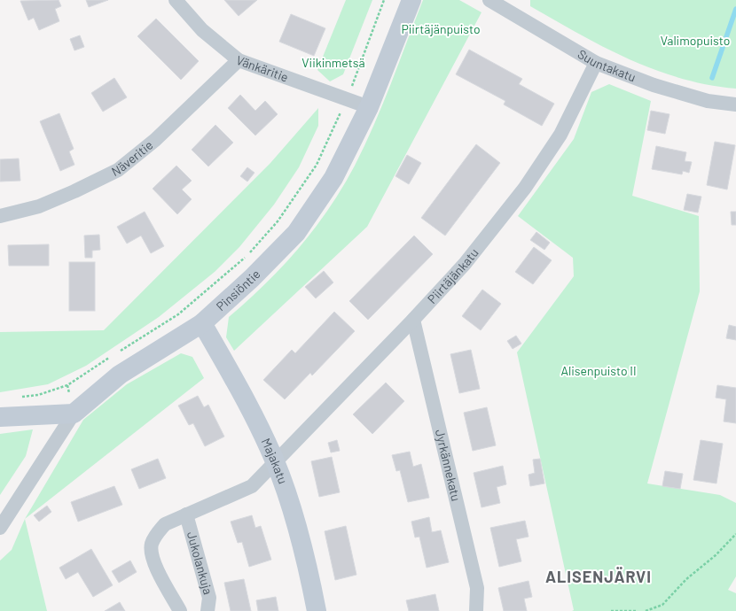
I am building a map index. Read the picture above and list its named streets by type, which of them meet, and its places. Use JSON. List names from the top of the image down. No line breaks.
{"streets":{"street":["Suuntakatu","Vänkäritie","Näveritie","Piirtäjänkatu","Pinsiöntie","Majakatu","Jyrkännekatu","Jukolankuja"]},"crossings":[["Suuntakatu","Piirtäjänkatu"],["Vänkäritie","Näveritie"],["Vänkäritie","Pinsiöntie"],["Piirtäjänkatu","Majakatu"],["Piirtäjänkatu","Jyrkännekatu"],["Piirtäjänkatu","Jukolankuja"],["Pinsiöntie","Majakatu"],["Majakatu","Jukolankuja"]],"districts":["ALISENJÄRVI"],"parks":["Piirtäjänpuisto","Valimopuisto","Viikinmetsä","Alisenpuisto II"]}
